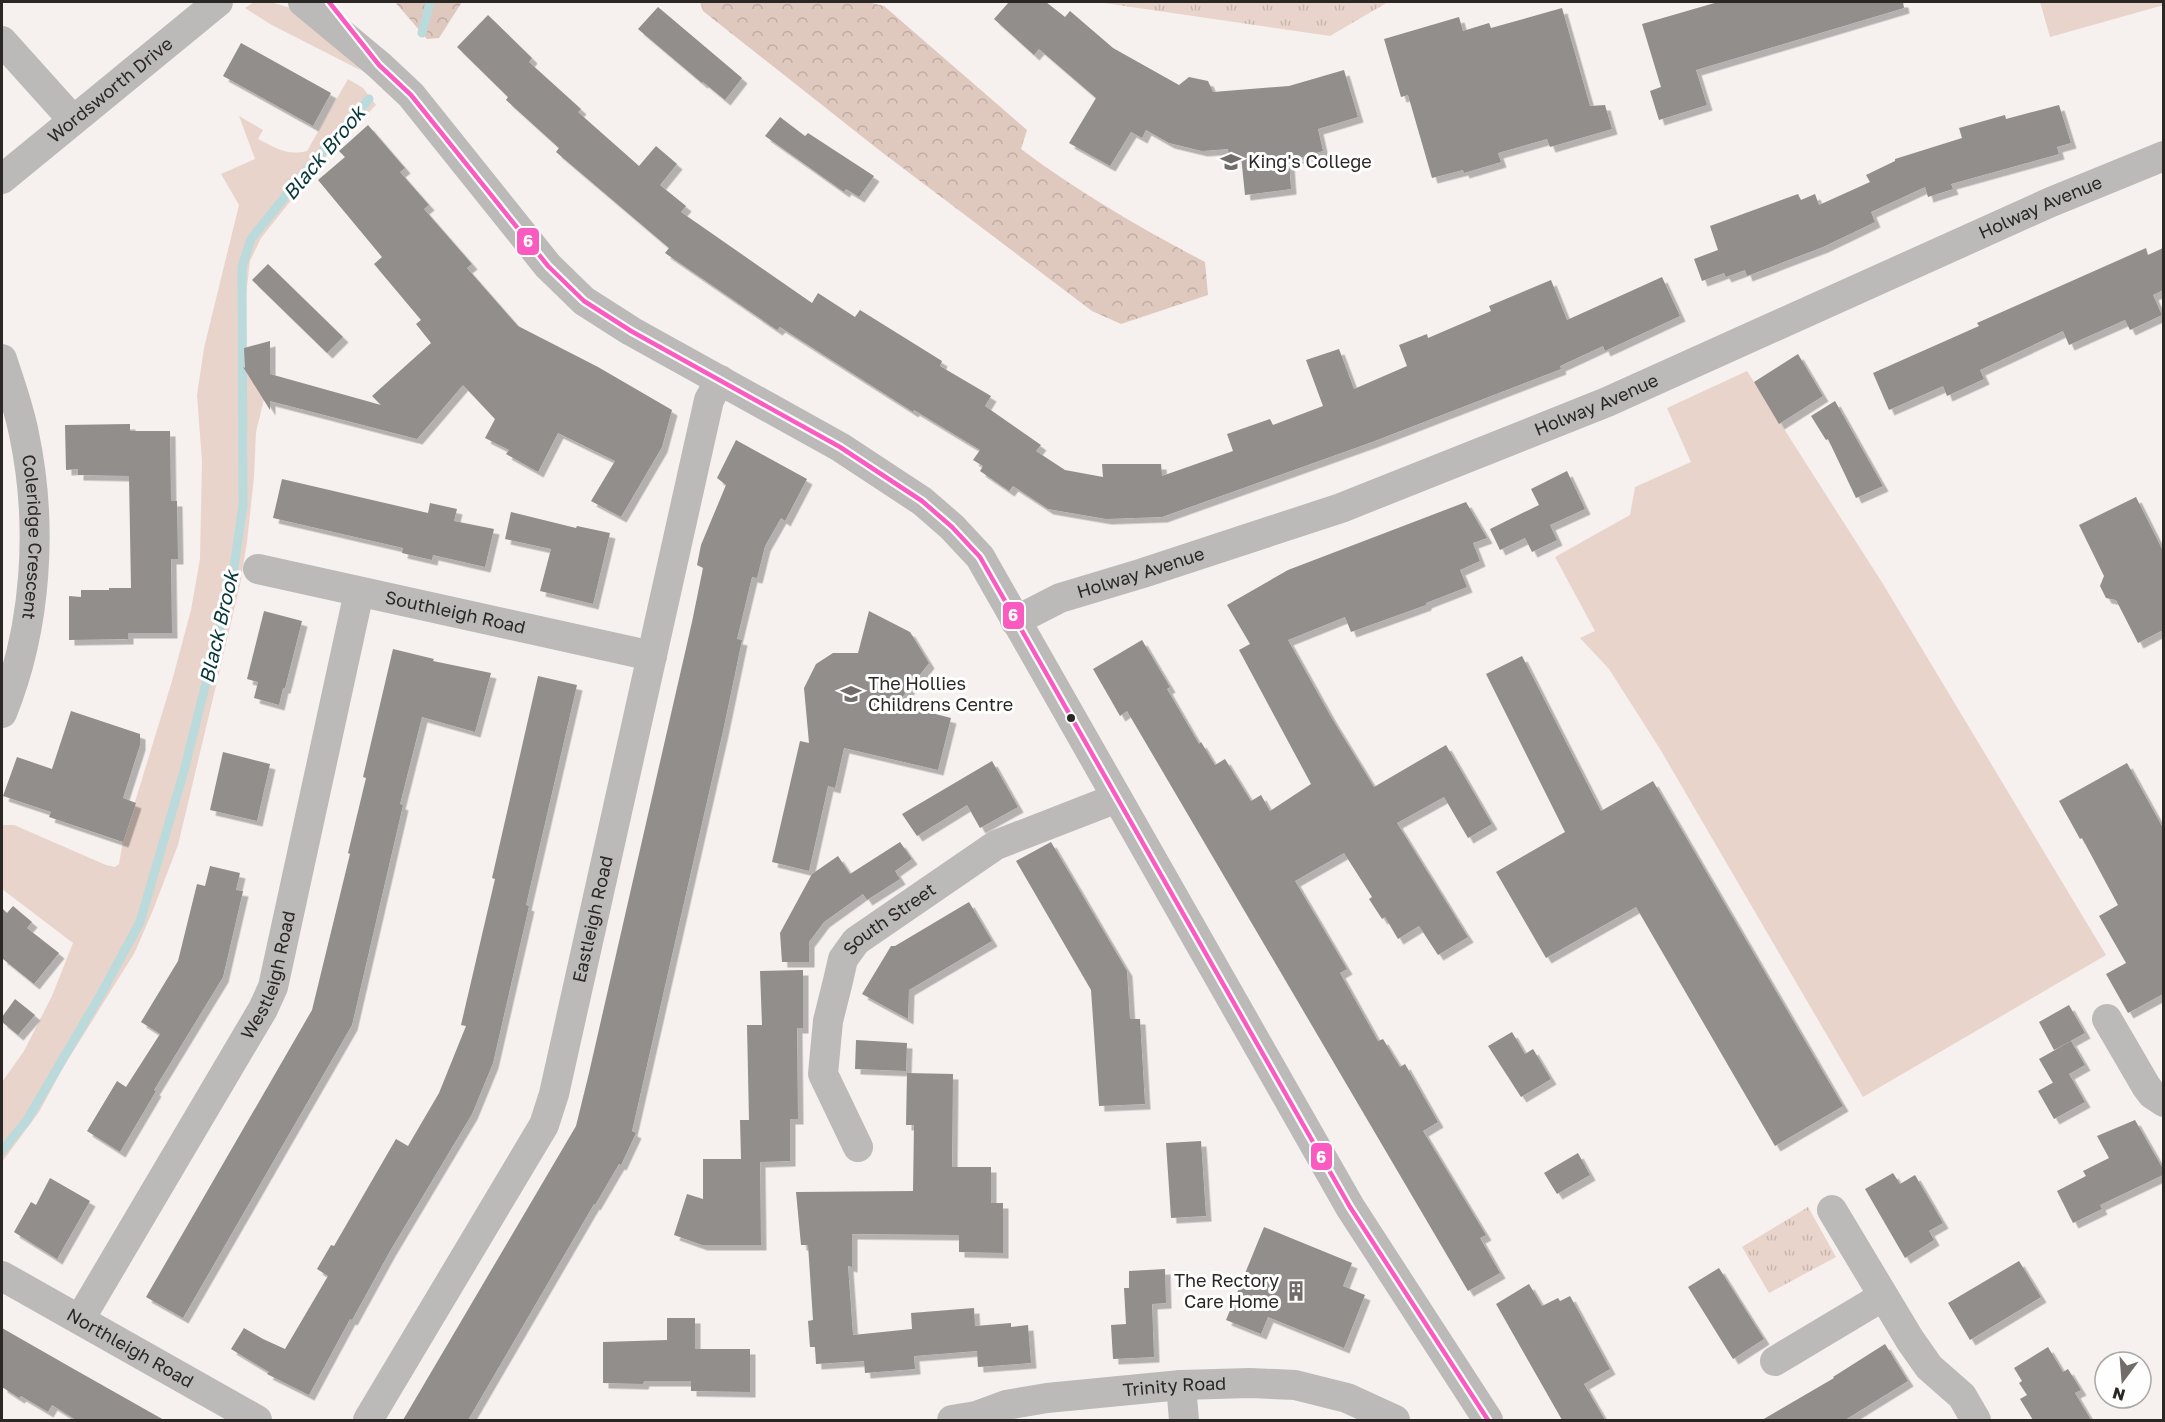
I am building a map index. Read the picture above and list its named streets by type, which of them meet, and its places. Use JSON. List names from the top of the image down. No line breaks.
{"streets":{"street":["Wordsworth Drive","Holway Avenue","Coleridge Crescent","Southleigh Road","Eastleigh Road","South Street","Westleigh Road","Northleigh Road","Trinity Road"]},"crossings":[["Southleigh Road","Eastleigh Road"],["Southleigh Road","Westleigh Road"],["Westleigh Road","Northleigh Road"]],"water":["Black Brook"],"places":{"school or university":["King's College","The Hollies Childrens Centre"],"building":["The Rectory Care Home"]},"lines":["transit line 6"],"north":"bottom"}
